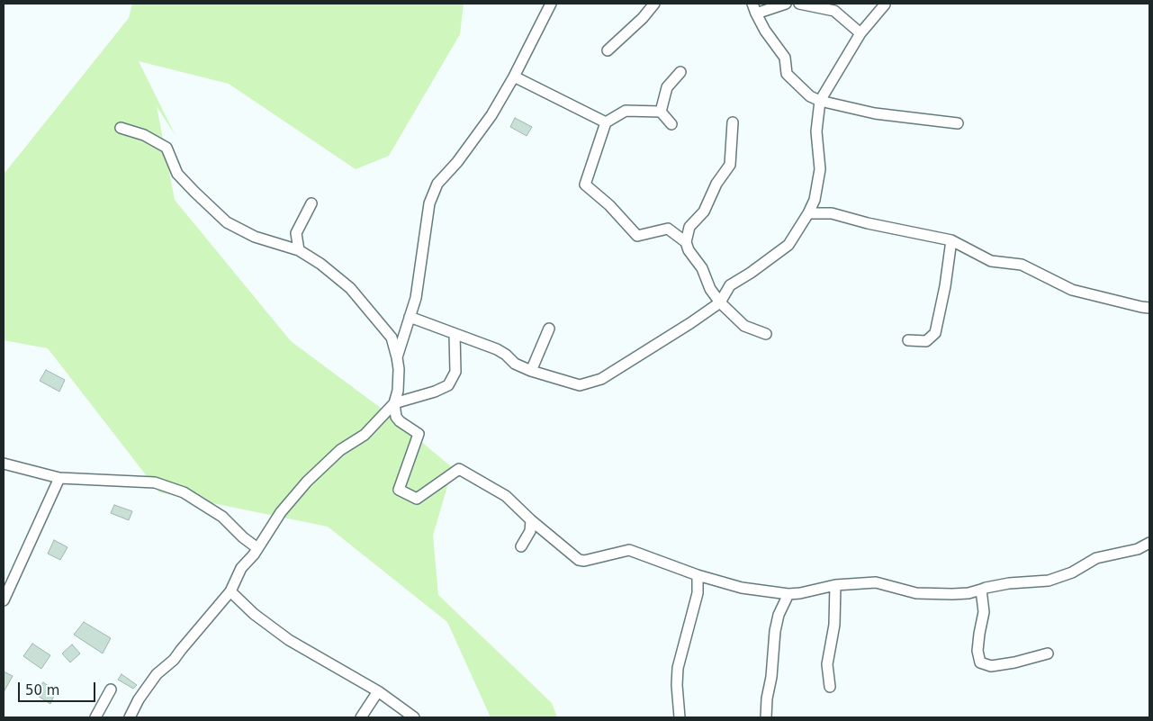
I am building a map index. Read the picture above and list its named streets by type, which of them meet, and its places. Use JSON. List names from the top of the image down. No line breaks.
{"scale_bar":"50 m"}
